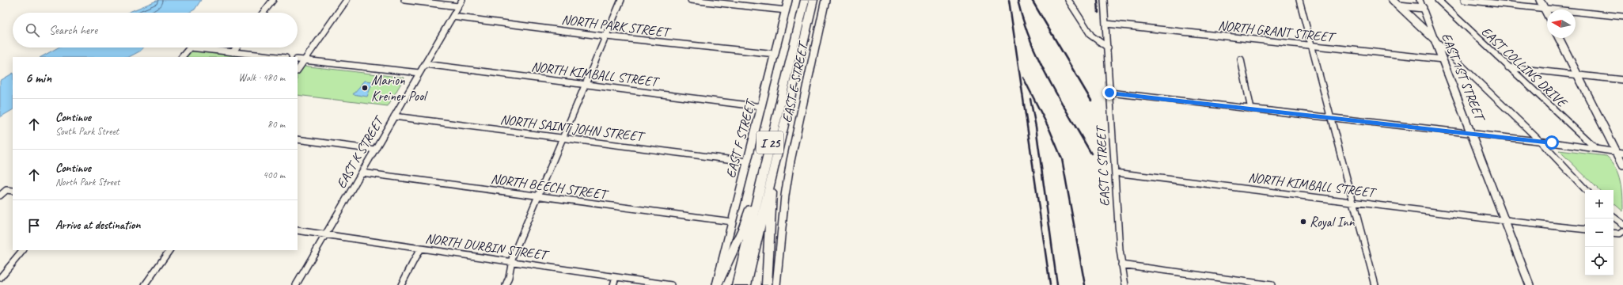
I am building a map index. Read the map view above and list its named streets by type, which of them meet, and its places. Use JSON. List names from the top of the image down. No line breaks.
{"streets":{"highway":["I 25"],"main road":["EAST 1ST STREET","EAST E STREET","EAST F STREET"],"street":["NORTH PARK STREET","NORTH GRANT STREET","EAST COLLINS DRIVE","NORTH KIMBALL STREET","NORTH SAINT JOHN STREET","EAST K STREET","EAST C STREET","NORTH BEECH STREET","NORTH DURBIN STREET"]},"crossings":[["NORTH PARK STREET","EAST F STREET"],["NORTH PARK STREET","EAST K STREET"],["NORTH GRANT STREET","EAST 1ST STREET"],["NORTH GRANT STREET","EAST C STREET"],["NORTH KIMBALL STREET","EAST 1ST STREET"],["NORTH KIMBALL STREET","EAST F STREET"],["NORTH KIMBALL STREET","EAST K STREET"],["NORTH KIMBALL STREET","EAST C STREET"],["NORTH SAINT JOHN STREET","EAST F STREET"],["NORTH SAINT JOHN STREET","EAST K STREET"],["EAST F STREET","NORTH BEECH STREET"],["EAST K STREET","NORTH BEECH STREET"],["EAST K STREET","NORTH DURBIN STREET"]],"places":["Marion Kreiner Pool","Royal Inn"],"north":"left","page":{"search":"Search here","heading":["6 min","Walk · 480 m"],"list":[["Continue","South Park Street","80 m"],["Continue","North Park Street","400 m"],"Arrive at destination"],"map_buttons":["+","−"]}}
